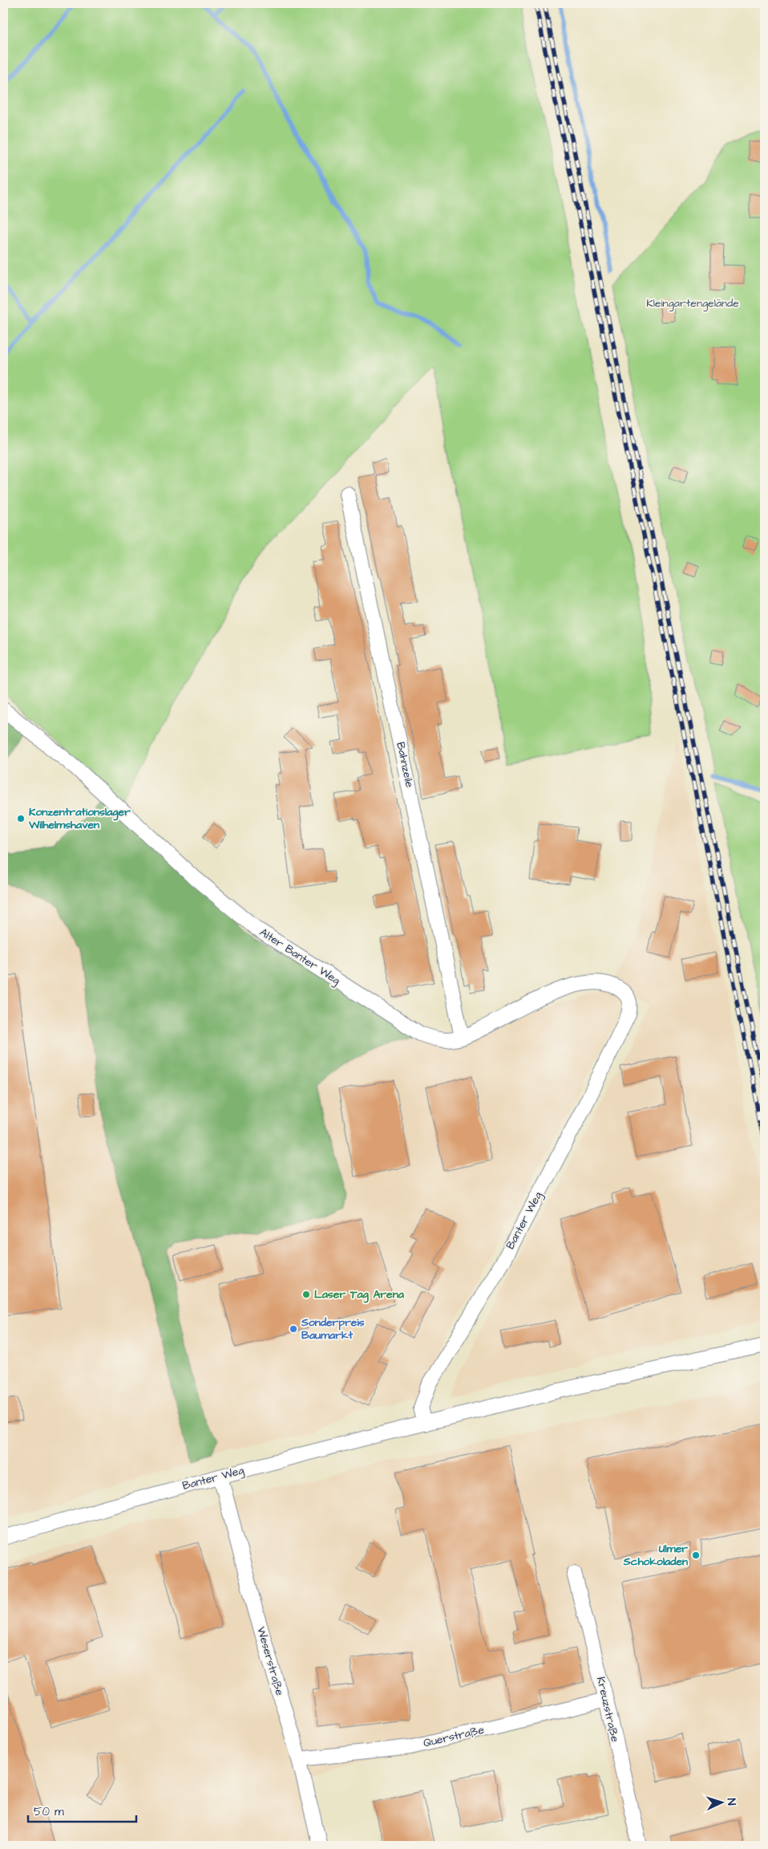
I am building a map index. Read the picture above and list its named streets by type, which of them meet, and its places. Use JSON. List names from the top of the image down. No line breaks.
{"streets":{"street":["Bahnzeile","Alter Banter Weg","Banter Weg","Weserstraße","Kreuzstraße","Querstraße"]},"crossings":[["Bahnzeile","Alter Banter Weg"],["Alter Banter Weg","Banter Weg"],["Banter Weg","Weserstraße"],["Weserstraße","Querstraße"],["Kreuzstraße","Querstraße"]],"parks":["Kleingartengelände"],"places":["Konzentrationslager Wilhelmshaven","Laser Tag Arena","Sonderpreis Baumarkt","Ulmer Schokoladen"],"scale_bar":"50 m","north":"right"}
